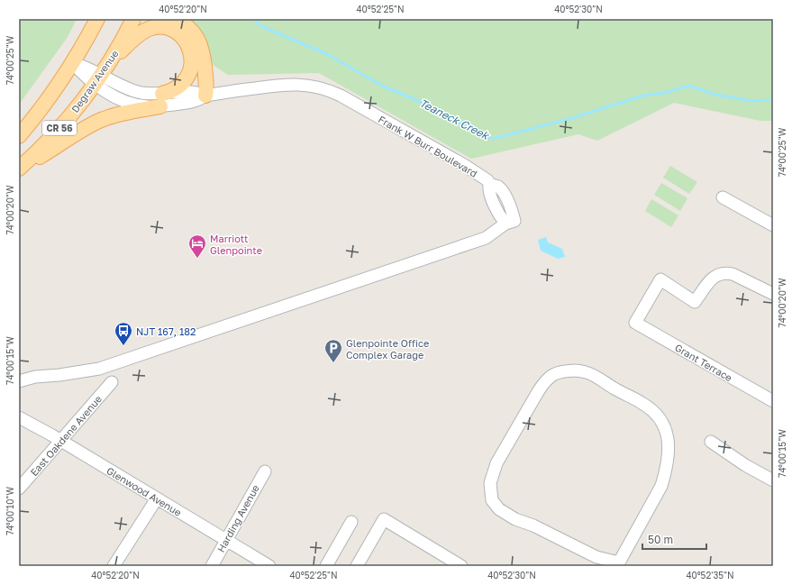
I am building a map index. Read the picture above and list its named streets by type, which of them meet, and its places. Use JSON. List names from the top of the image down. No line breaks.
{"streets":{"main road":["Degraw Avenue","CR 56"],"street":["Frank W Burr Boulevard","Grant Terrace","East Oakdene Avenue","Glenwood Avenue","Harding Avenue"]},"crossings":[["Degraw Avenue","Frank W Burr Boulevard"],["CR 56","Frank W Burr Boulevard"],["East Oakdene Avenue","Glenwood Avenue"],["Glenwood Avenue","Harding Avenue"]],"water":["Teaneck Creek"],"places":{"hotel":["Marriott Glenpointe"],"bus stop":["NJT 167, 182"],"parking":["Glenpointe Office Complex Garage"]},"scale_bar":"50 m","coordinates":["40°52'20\"N","40°52'25\"N","40°52'30\"N","74°00'25\"W","74°00'20\"W","74°00'15\"W","74°00'10\"W","40°52'35\"N"]}
